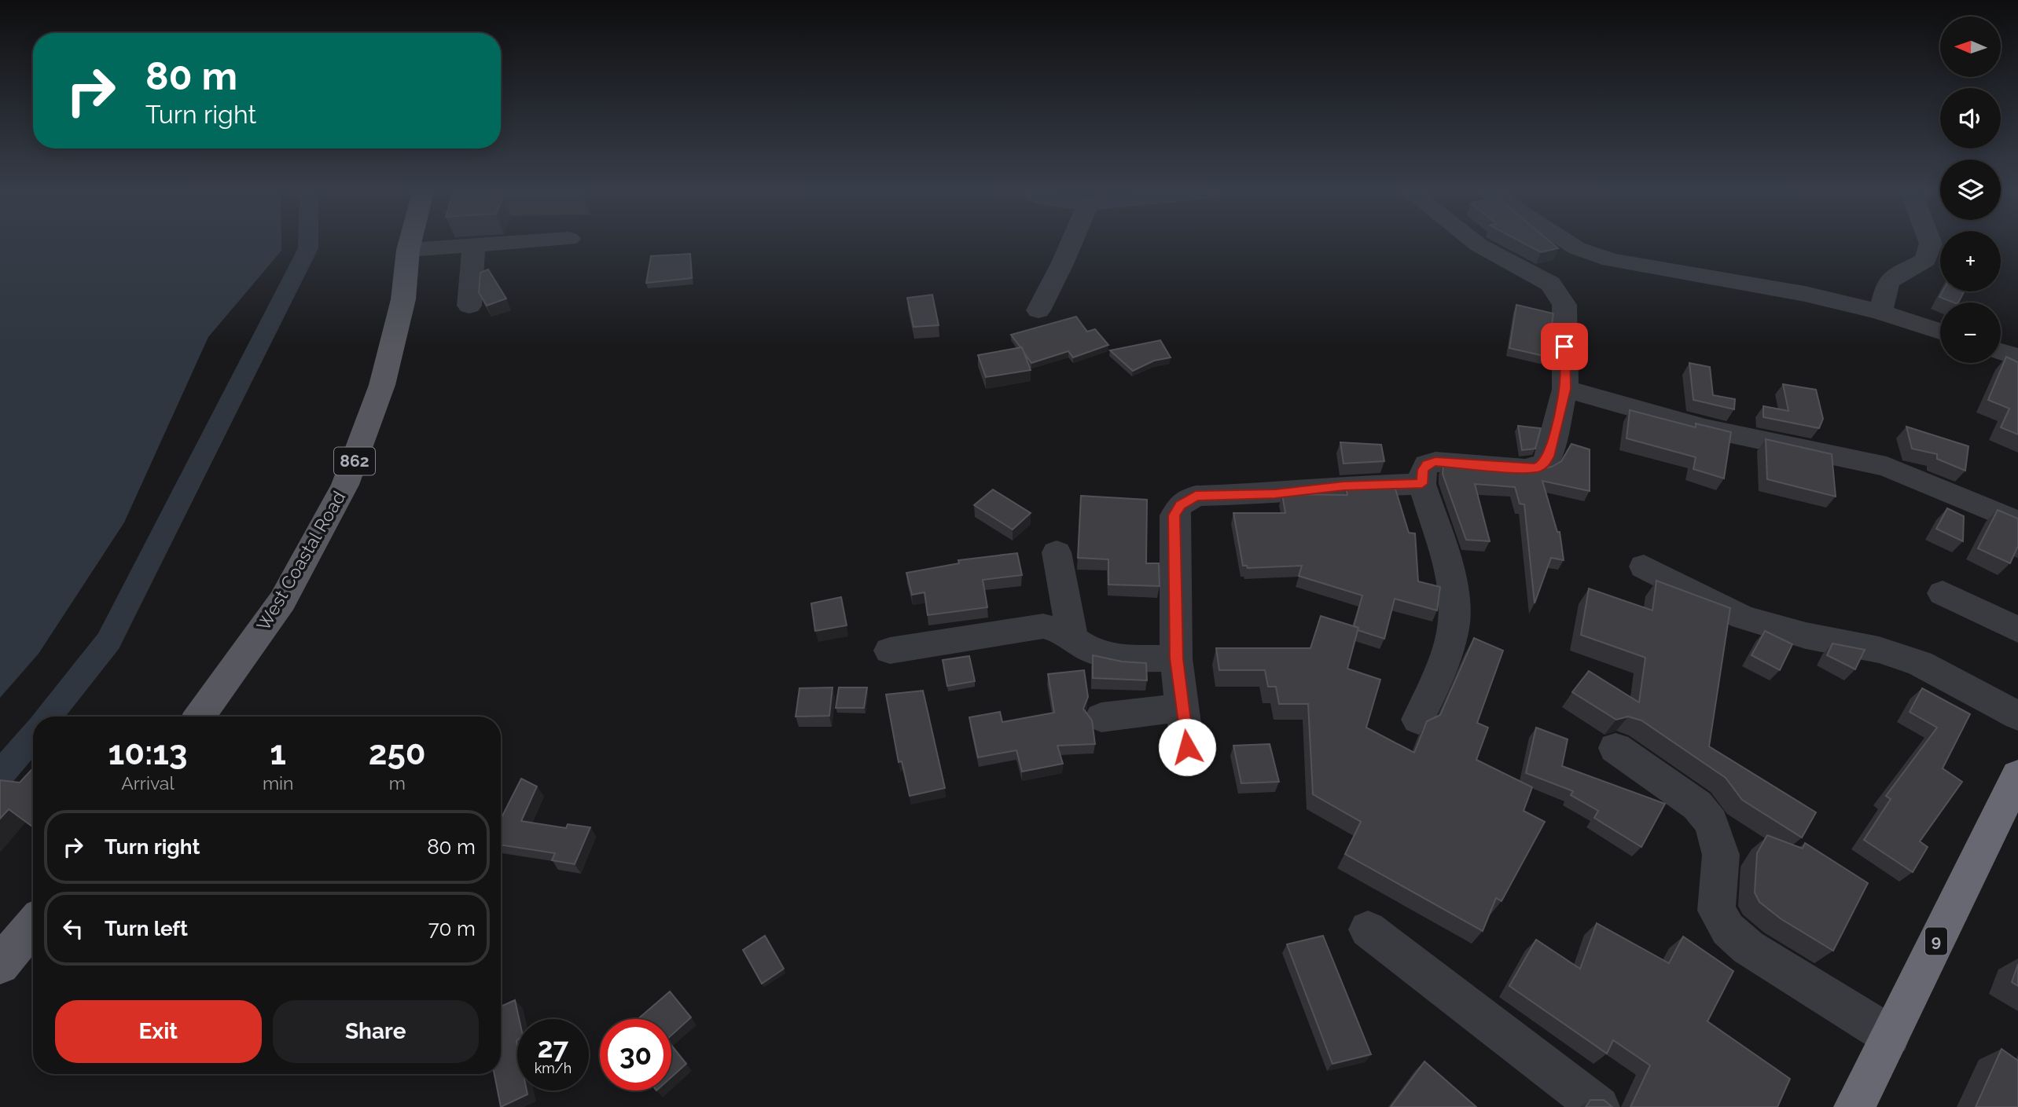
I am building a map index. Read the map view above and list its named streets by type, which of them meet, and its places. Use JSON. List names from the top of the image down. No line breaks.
{"streets":{"highway":["9"],"main road":["862","West Coastal Road"]},"north":"left","page":{"map_buttons":["+","−"],"turn":["80 m","Turn right"],"eta":["10:13","Arrival","1","min","250","m"],"list":[{"name":"Turn right","value":"80 m"},{"name":"Turn left","value":"70 m"}],"buttons":["Exit","Share"],"speed":"27 km/h","limit":"30"}}
